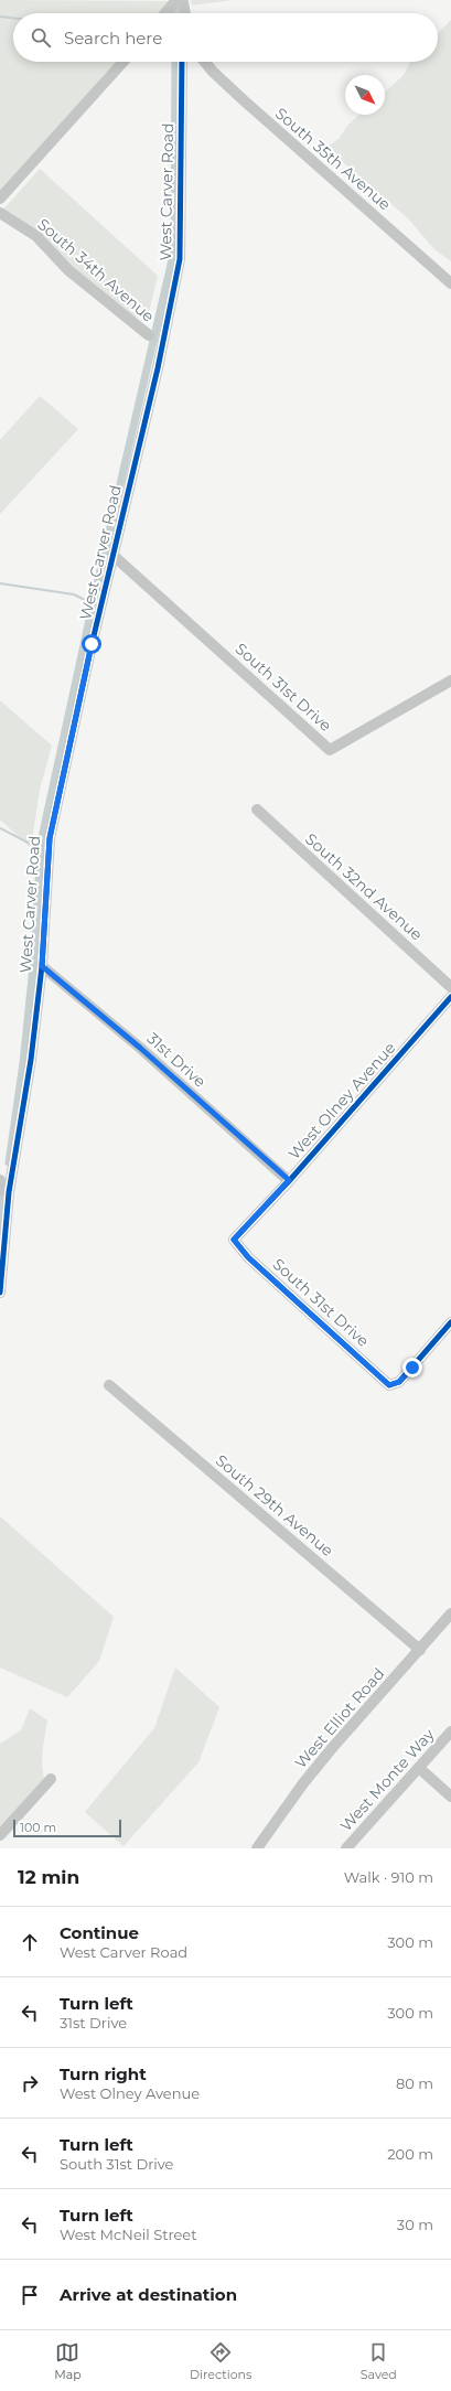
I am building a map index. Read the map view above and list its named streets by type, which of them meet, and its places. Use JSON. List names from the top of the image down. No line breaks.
{"streets":{"street":["South 35th Avenue","West Carver Road","South 34th Avenue","South 31st Drive","South 32nd Avenue","31st Drive","West Olney Avenue","South 29th Avenue","West Elliot Road","West Monte Way"]},"crossings":[["West Carver Road","South 31st Drive"],["West Carver Road","31st Drive"],["South 31st Drive","West Olney Avenue"],["31st Drive","West Olney Avenue"],["South 29th Avenue","West Elliot Road"]],"scale_bar":"100 m","north":"bottom right","page":{"search":"Search here","scale":"100 m","heading":["12 min","Walk · 910 m"],"list":[["Continue","West Carver Road","300 m"],["Turn left","31st Drive","300 m"],["Turn right","West Olney Avenue","80 m"],["Turn left","South 31st Drive","200 m"],["Turn left","West McNeil Street","30 m"],"Arrive at destination"],"nav":["Map","Directions","Saved"]}}
